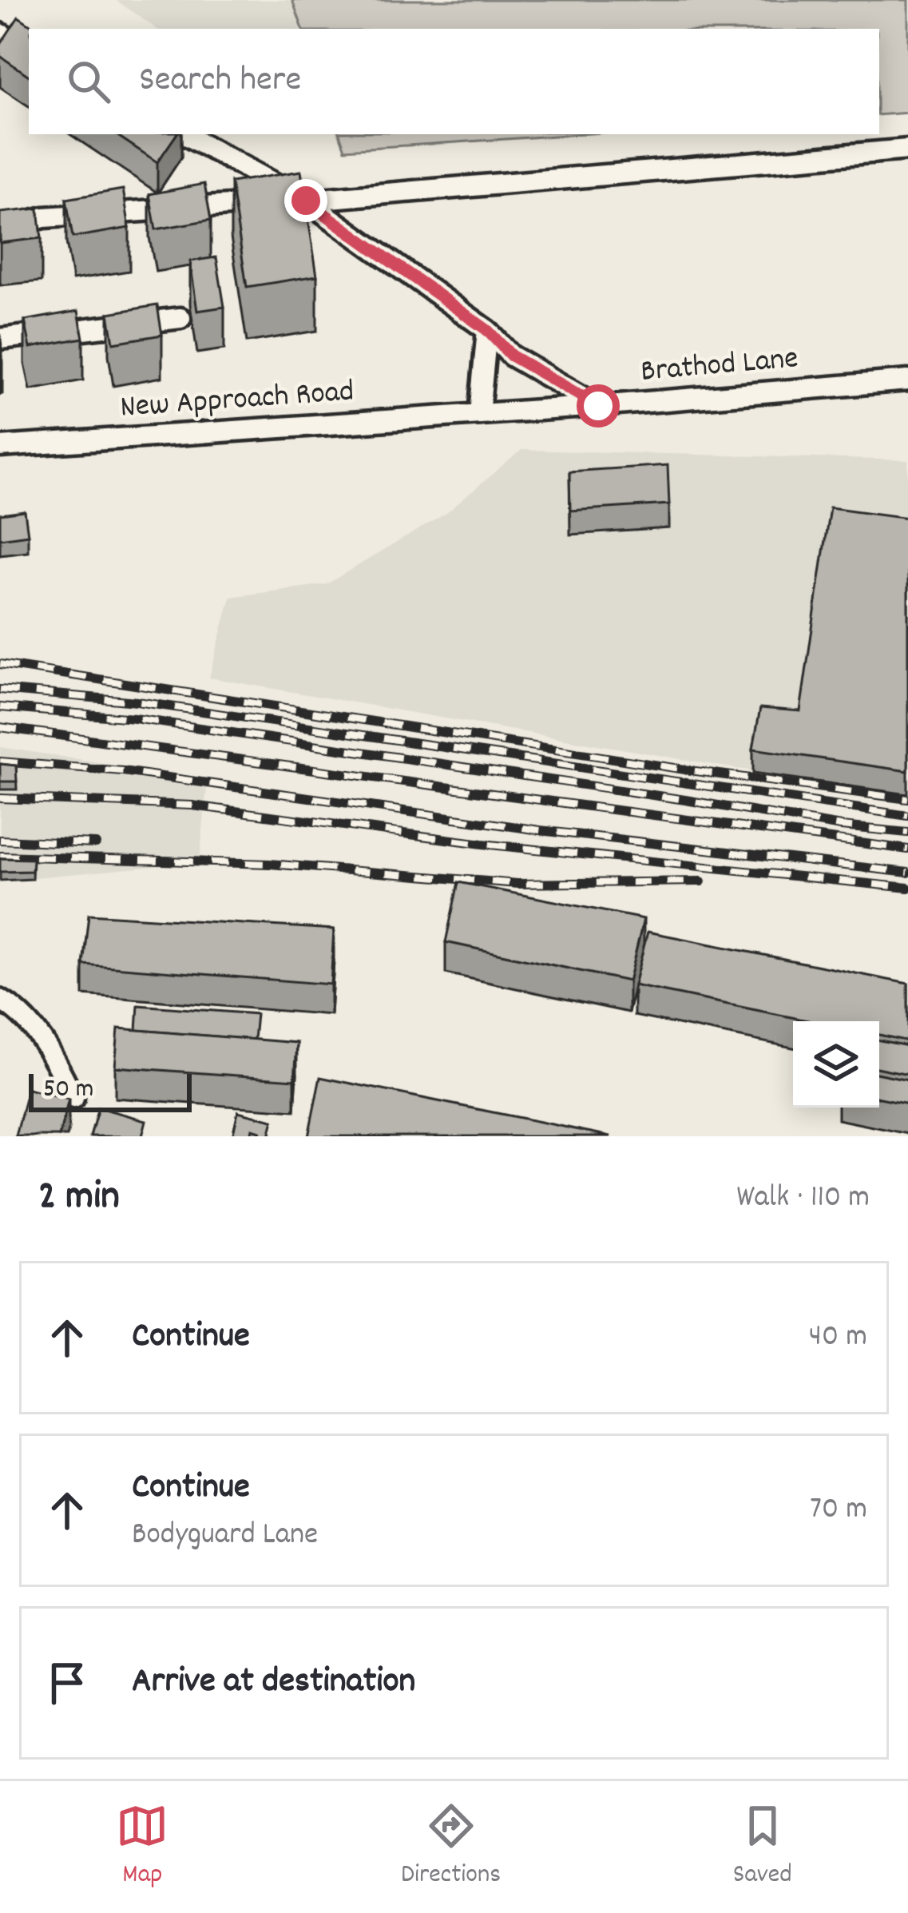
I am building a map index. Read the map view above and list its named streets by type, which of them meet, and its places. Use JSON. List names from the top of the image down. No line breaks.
{"streets":{"street":["Brathod Lane","New Approach Road"]},"crossings":[["Brathod Lane","New Approach Road"]],"scale_bar":"50 m","page":{"search":"Search here","scale":"50 m","heading":["2 min","Walk · 110 m"],"list":[["Continue","40 m"],["Continue","Bodyguard Lane","70 m"],"Arrive at destination"],"nav":["Map","Directions","Saved"]}}
